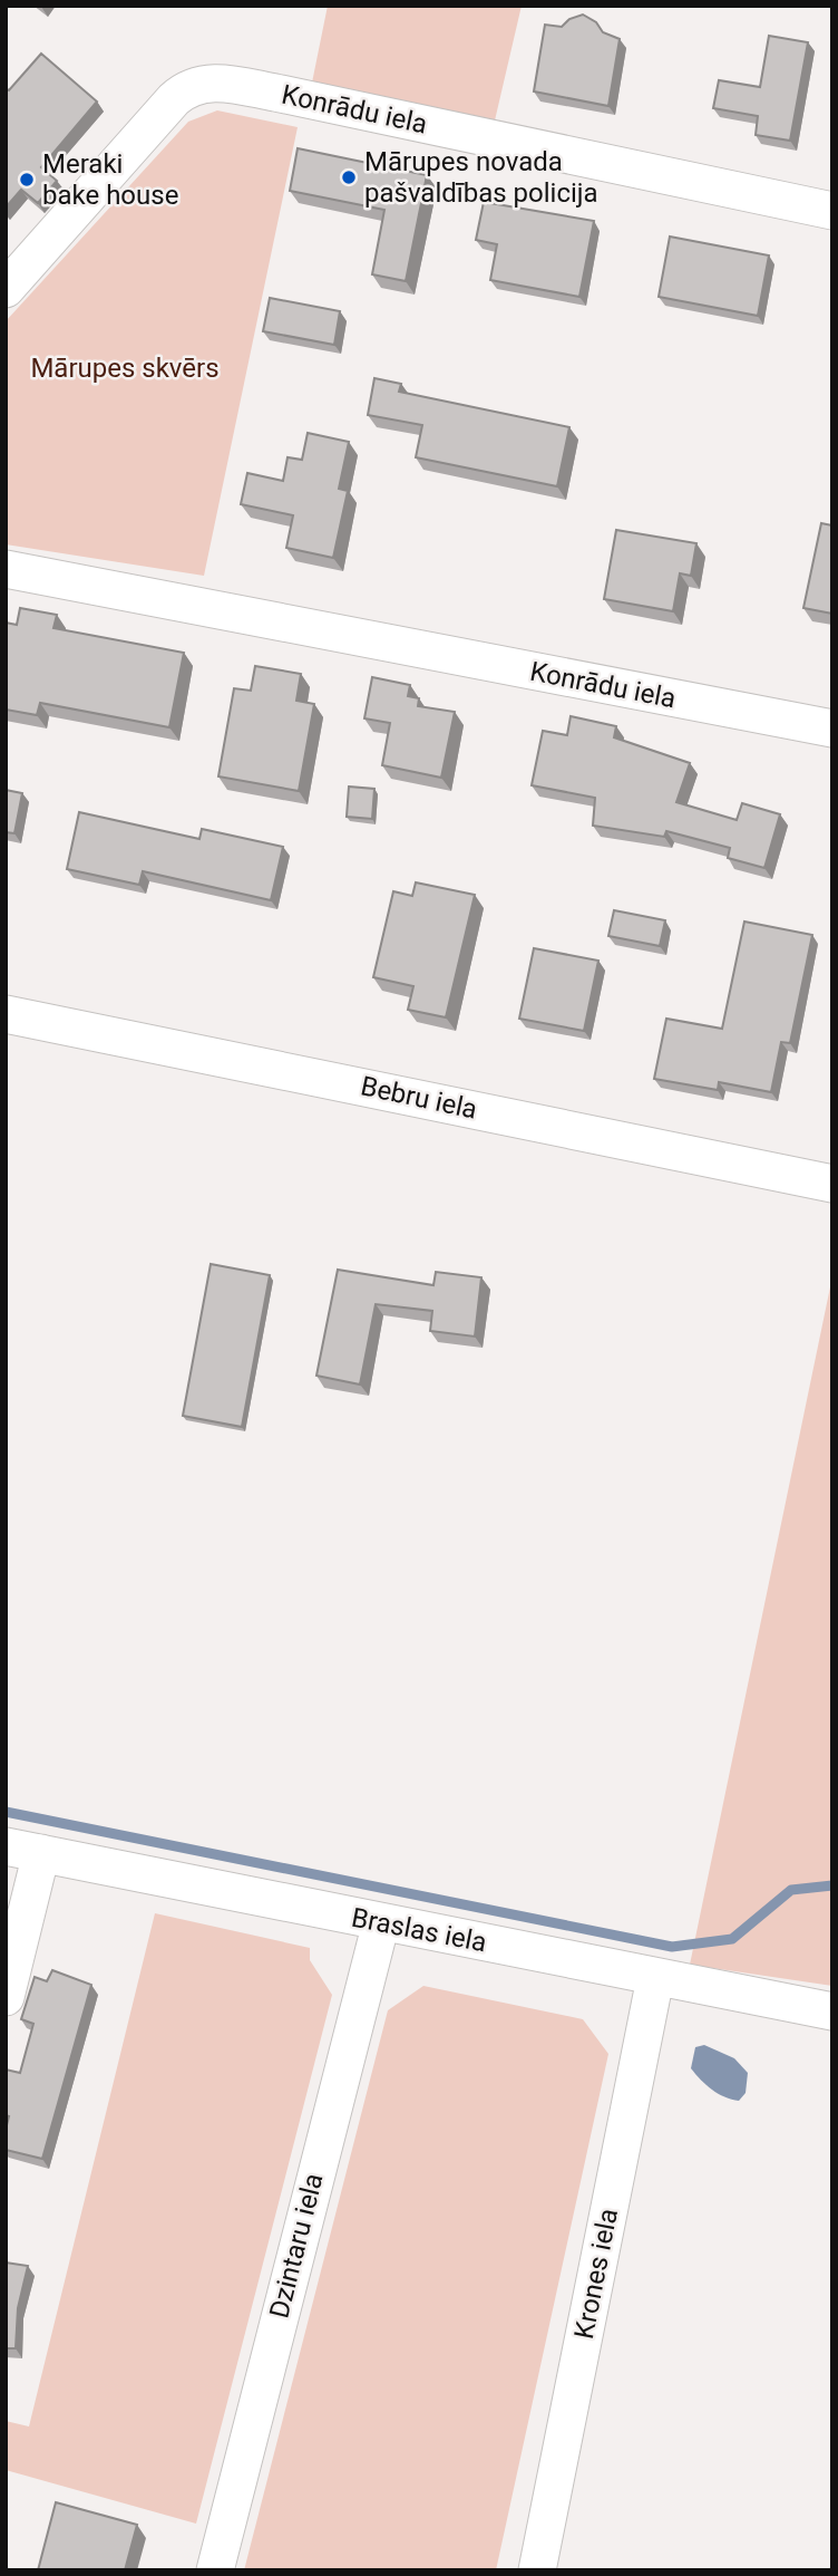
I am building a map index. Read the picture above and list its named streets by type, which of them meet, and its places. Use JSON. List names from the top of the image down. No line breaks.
{"streets":{"street":["Konrādu iela","Bebru iela","Braslas iela","Dzintaru iela","Krones iela"]},"crossings":[["Braslas iela","Dzintaru iela"],["Braslas iela","Krones iela"]],"parks":["Mārupes skvērs"],"places":["Mārupes novada pašvaldības policija","Meraki bake house"]}
